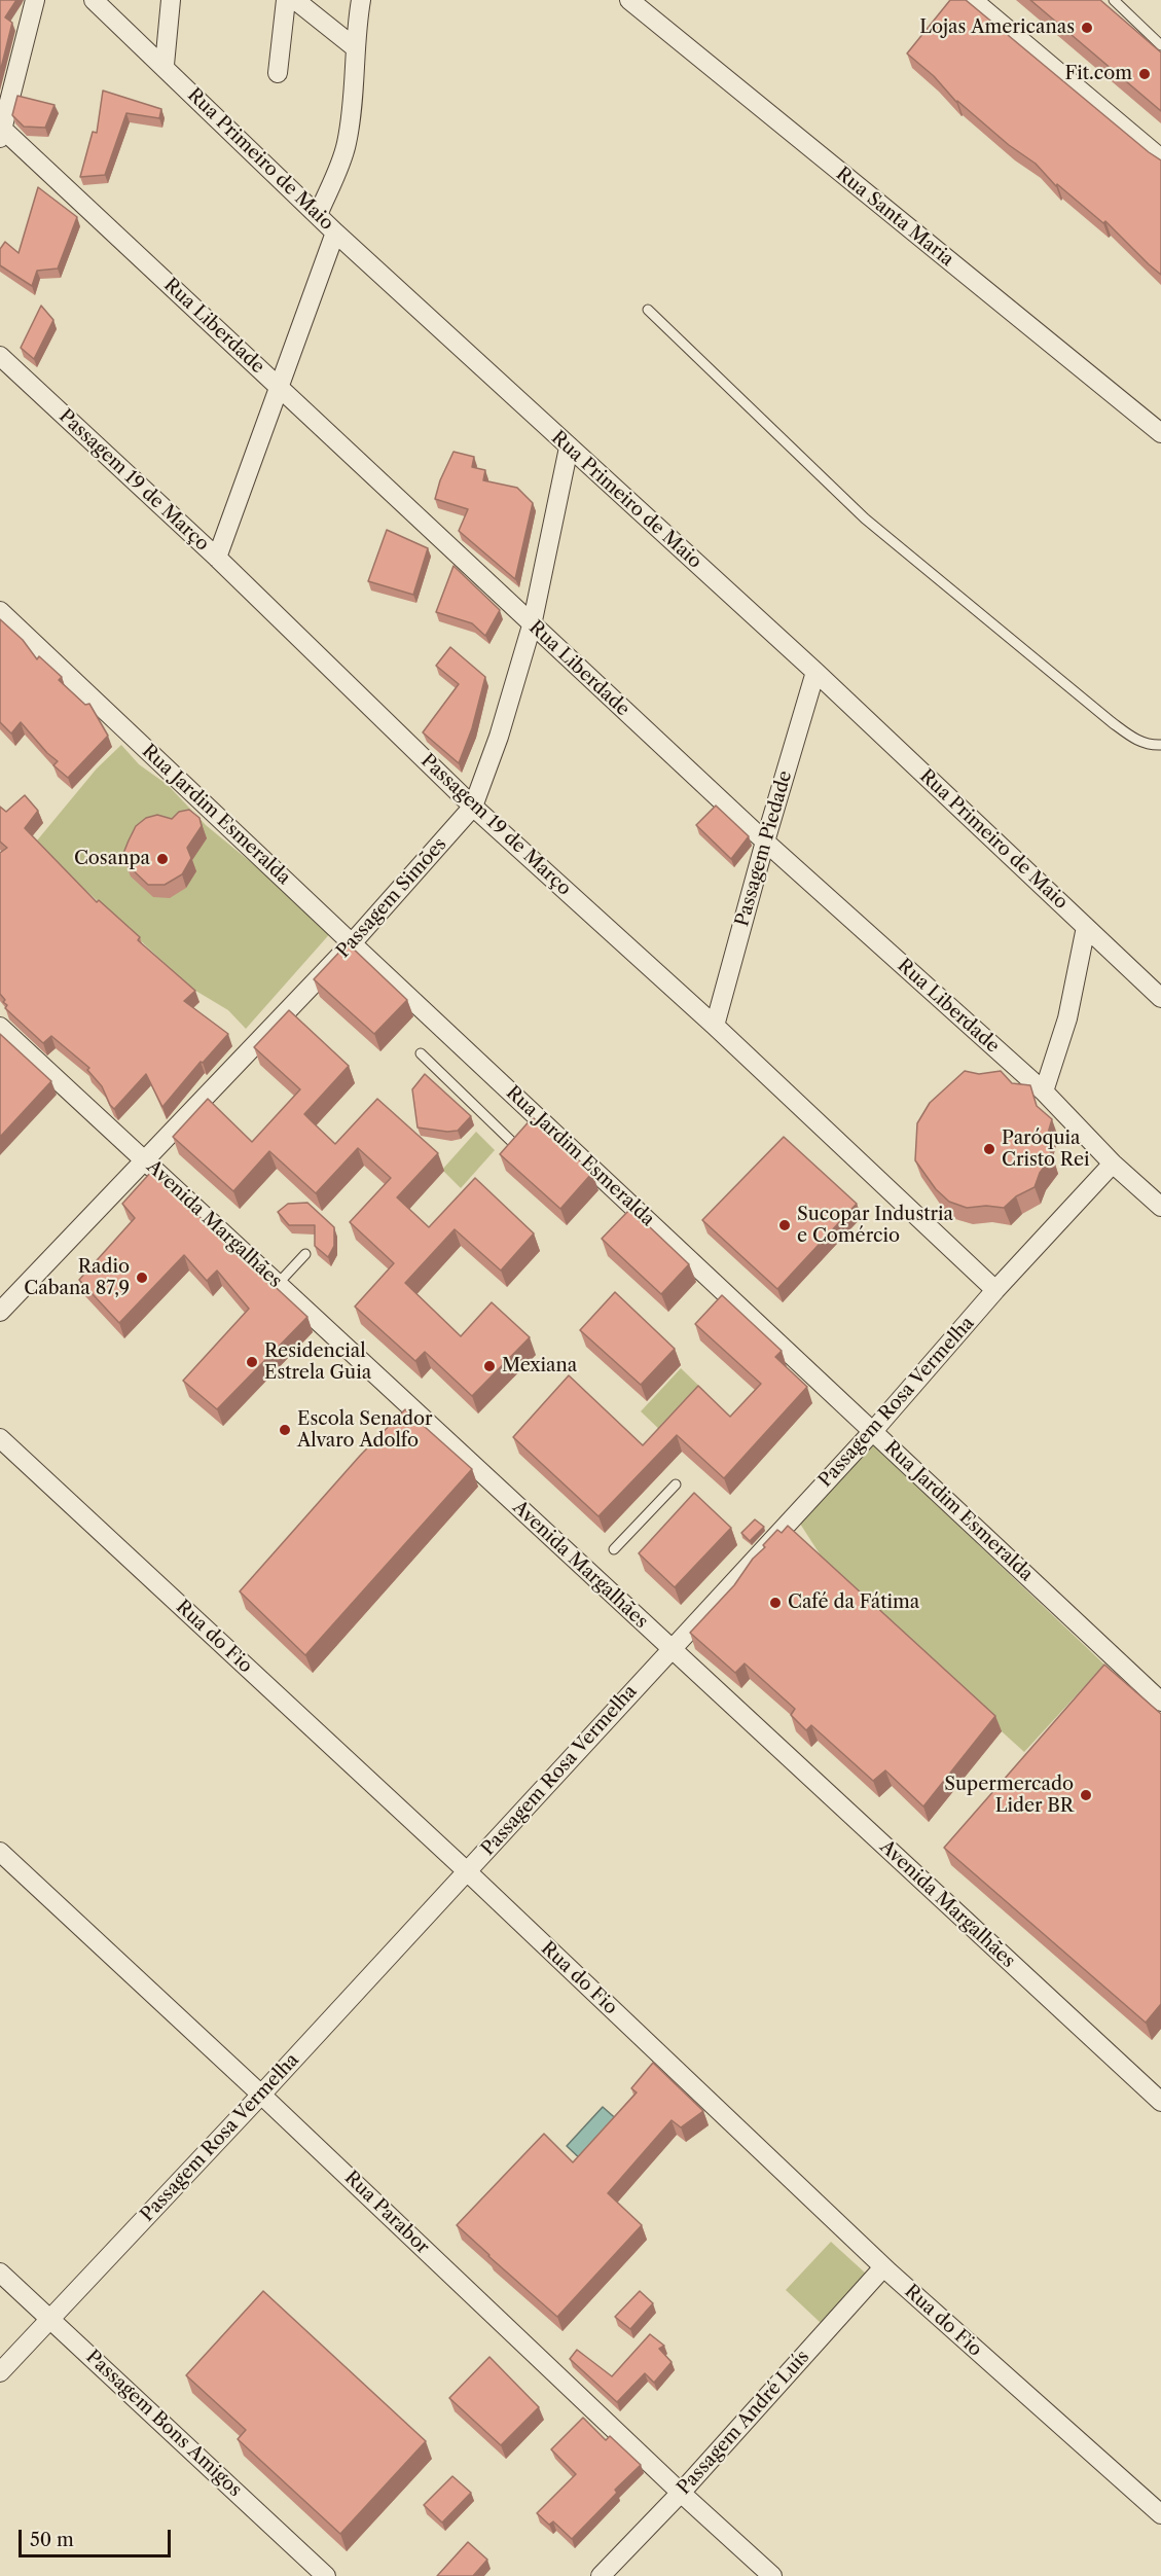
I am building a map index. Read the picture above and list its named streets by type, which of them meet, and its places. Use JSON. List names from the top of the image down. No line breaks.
{"streets":{"street":["Rua Primeiro de Maio","Rua Santa Maria","Rua Liberdade","Passagem 19 de Março","Rua Jardim Esmeralda","Passagem Piedade","Passagem Simões","Avenida Margalhães","Passagem Rosa Vermelha","Rua do Fio","Rua Parabor","Passagem André Luís","Passagem Bons Amigos"]},"crossings":[["Rua Primeiro de Maio","Passagem Piedade"],["Rua Primeiro de Maio","Passagem Simões"],["Rua Liberdade","Passagem Piedade"],["Rua Liberdade","Passagem Simões"],["Rua Liberdade","Passagem Rosa Vermelha"],["Passagem 19 de Março","Passagem Piedade"],["Passagem 19 de Março","Passagem Simões"],["Passagem 19 de Março","Passagem Rosa Vermelha"],["Rua Jardim Esmeralda","Passagem Simões"],["Rua Jardim Esmeralda","Passagem Rosa Vermelha"],["Passagem Simões","Avenida Margalhães"],["Avenida Margalhães","Passagem Rosa Vermelha"],["Passagem Rosa Vermelha","Rua do Fio"],["Passagem Rosa Vermelha","Rua Parabor"],["Passagem Rosa Vermelha","Passagem Bons Amigos"],["Rua do Fio","Passagem André Luís"],["Rua Parabor","Passagem André Luís"]],"places":["Lojas Americanas","Fit.com","Cosanpa","Paróquia Cristo Rei","Sucopar Industria e Comércio","Radio Cabana 87,9","Residencial Estrela Guia","Mexiana","Escola Senador Alvaro Adolfo","Café da Fátima","Supermercado Lider BR"],"scale_bar":"50 m"}
